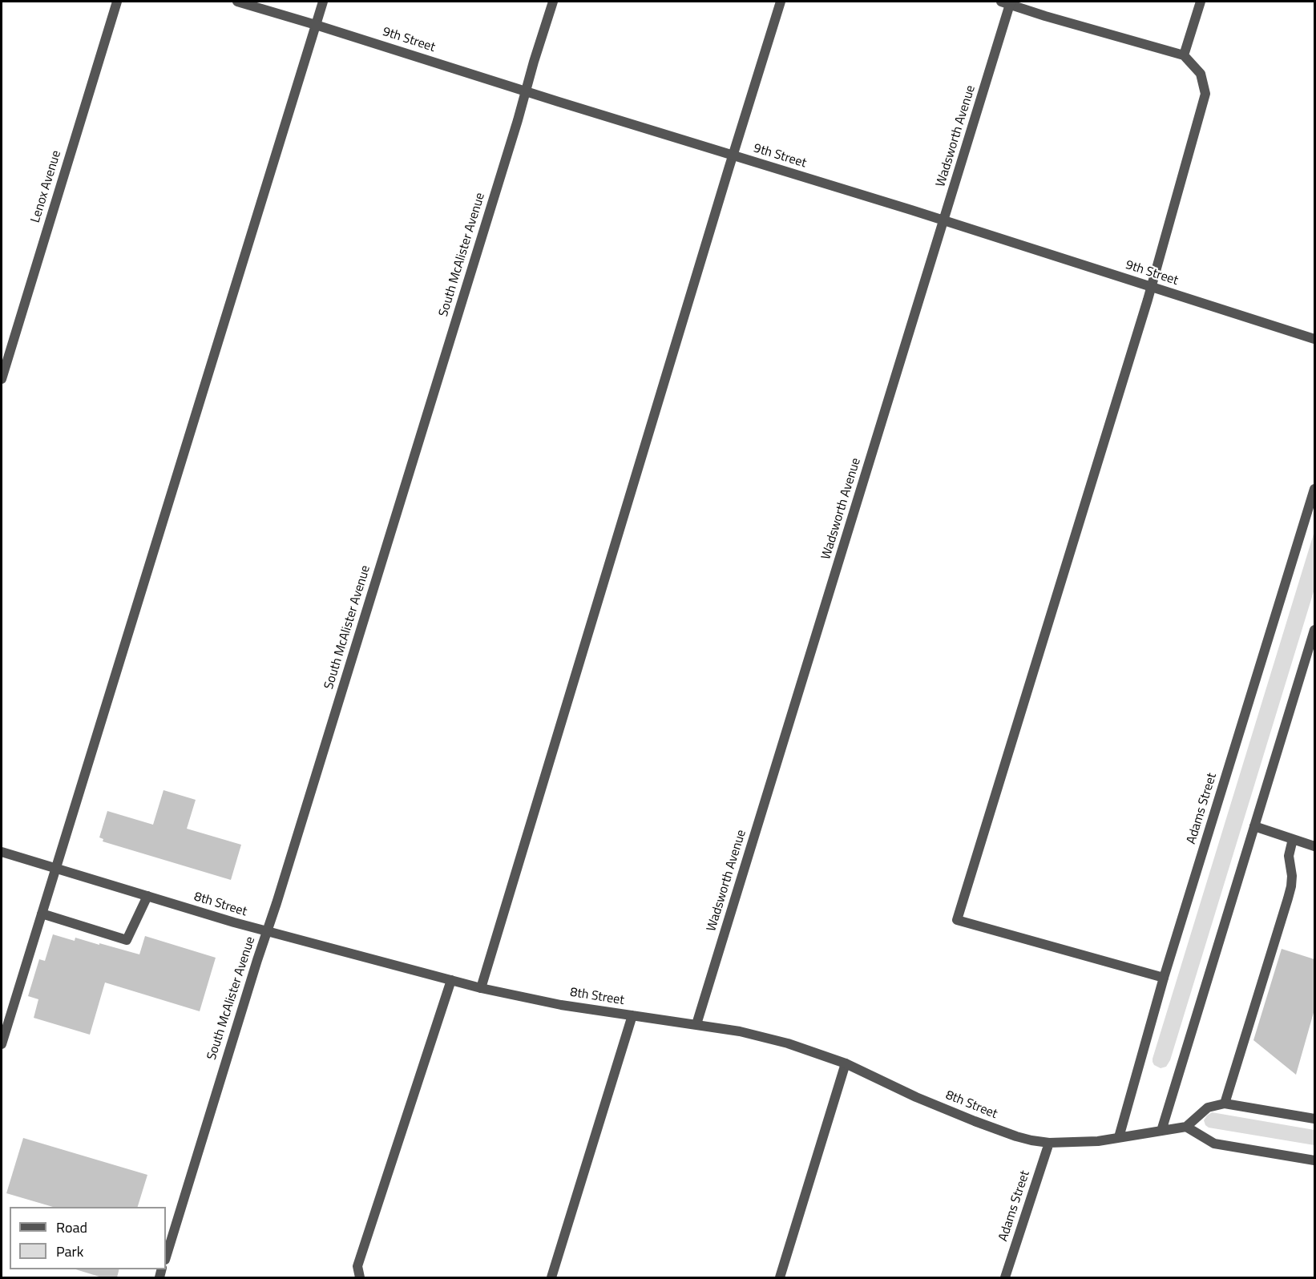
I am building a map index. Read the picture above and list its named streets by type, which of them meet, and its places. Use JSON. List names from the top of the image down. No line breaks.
{"streets":{"street":["9th Street","Wadsworth Avenue","Lenox Avenue","South McAlister Avenue","Adams Street","8th Street"]},"crossings":[["9th Street","Wadsworth Avenue"],["9th Street","South McAlister Avenue"],["Wadsworth Avenue","8th Street"],["South McAlister Avenue","8th Street"],["Adams Street","8th Street"]],"legend":["Road","Park"]}
